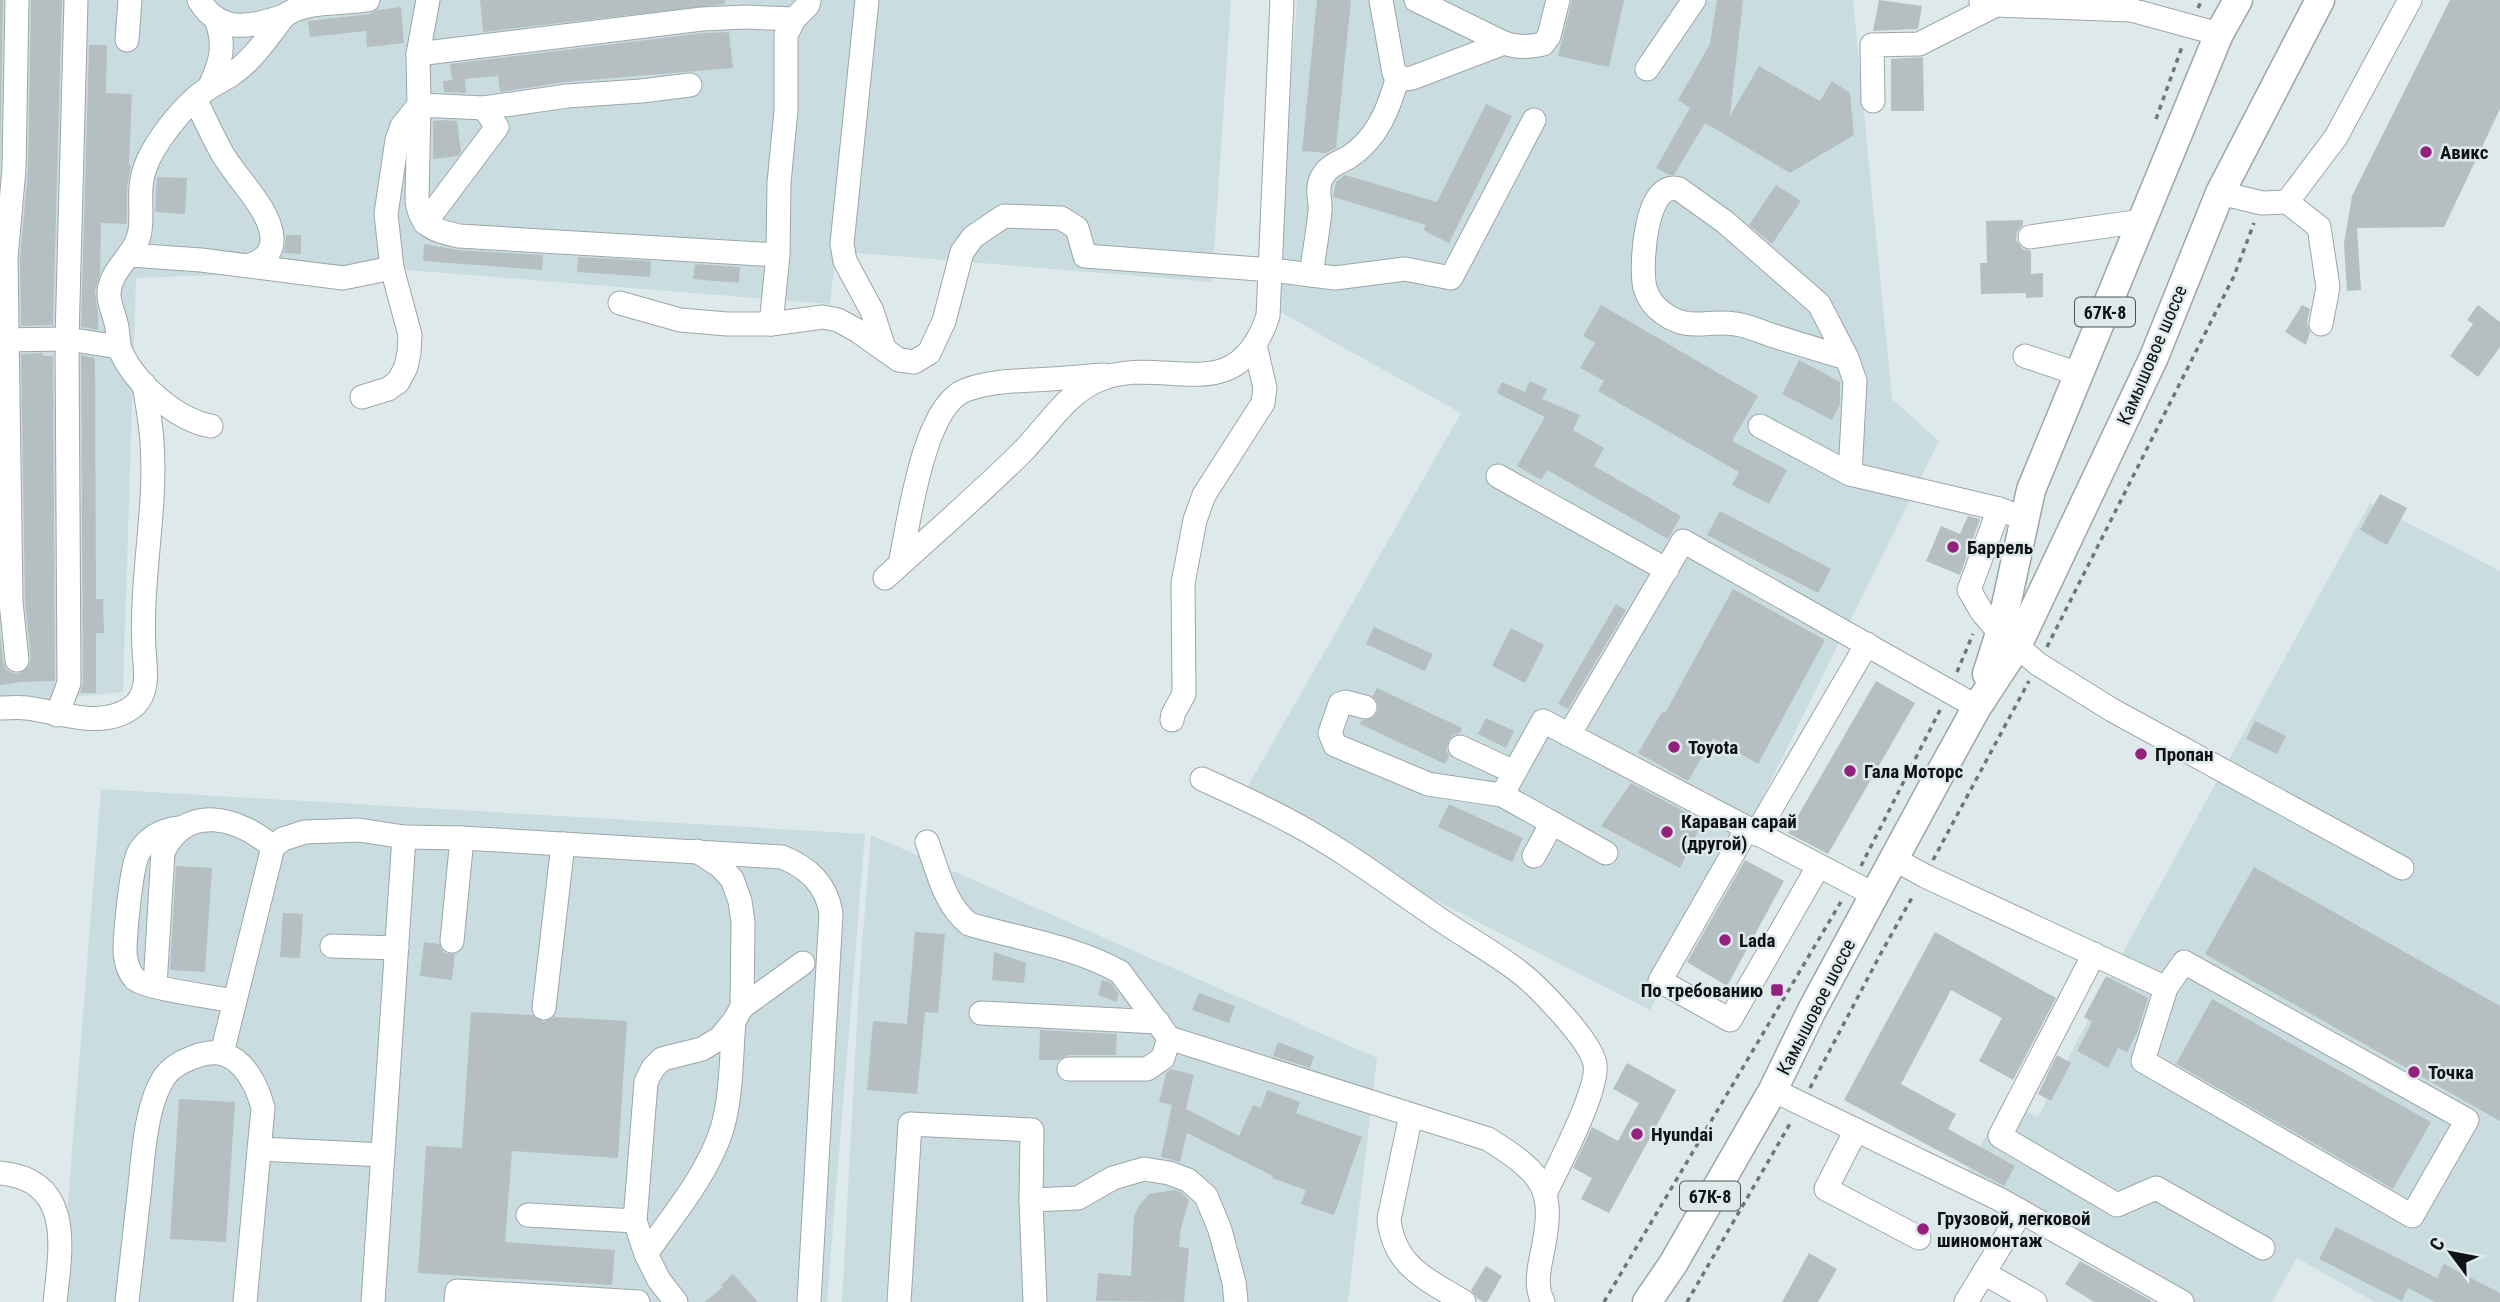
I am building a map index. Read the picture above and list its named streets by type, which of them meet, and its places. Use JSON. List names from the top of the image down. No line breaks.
{"streets":{"main road":["67К-8","Камышовое шоссе"]},"places":{"other":["Авикс","Баррель","Toyota","Пропан","Гала Моторс","Караван сарай (другой)","Lada","Точка","Hyundai","Грузовой, легковой шиномонтаж"],"transit":["По требованию"]},"north":"top left"}
